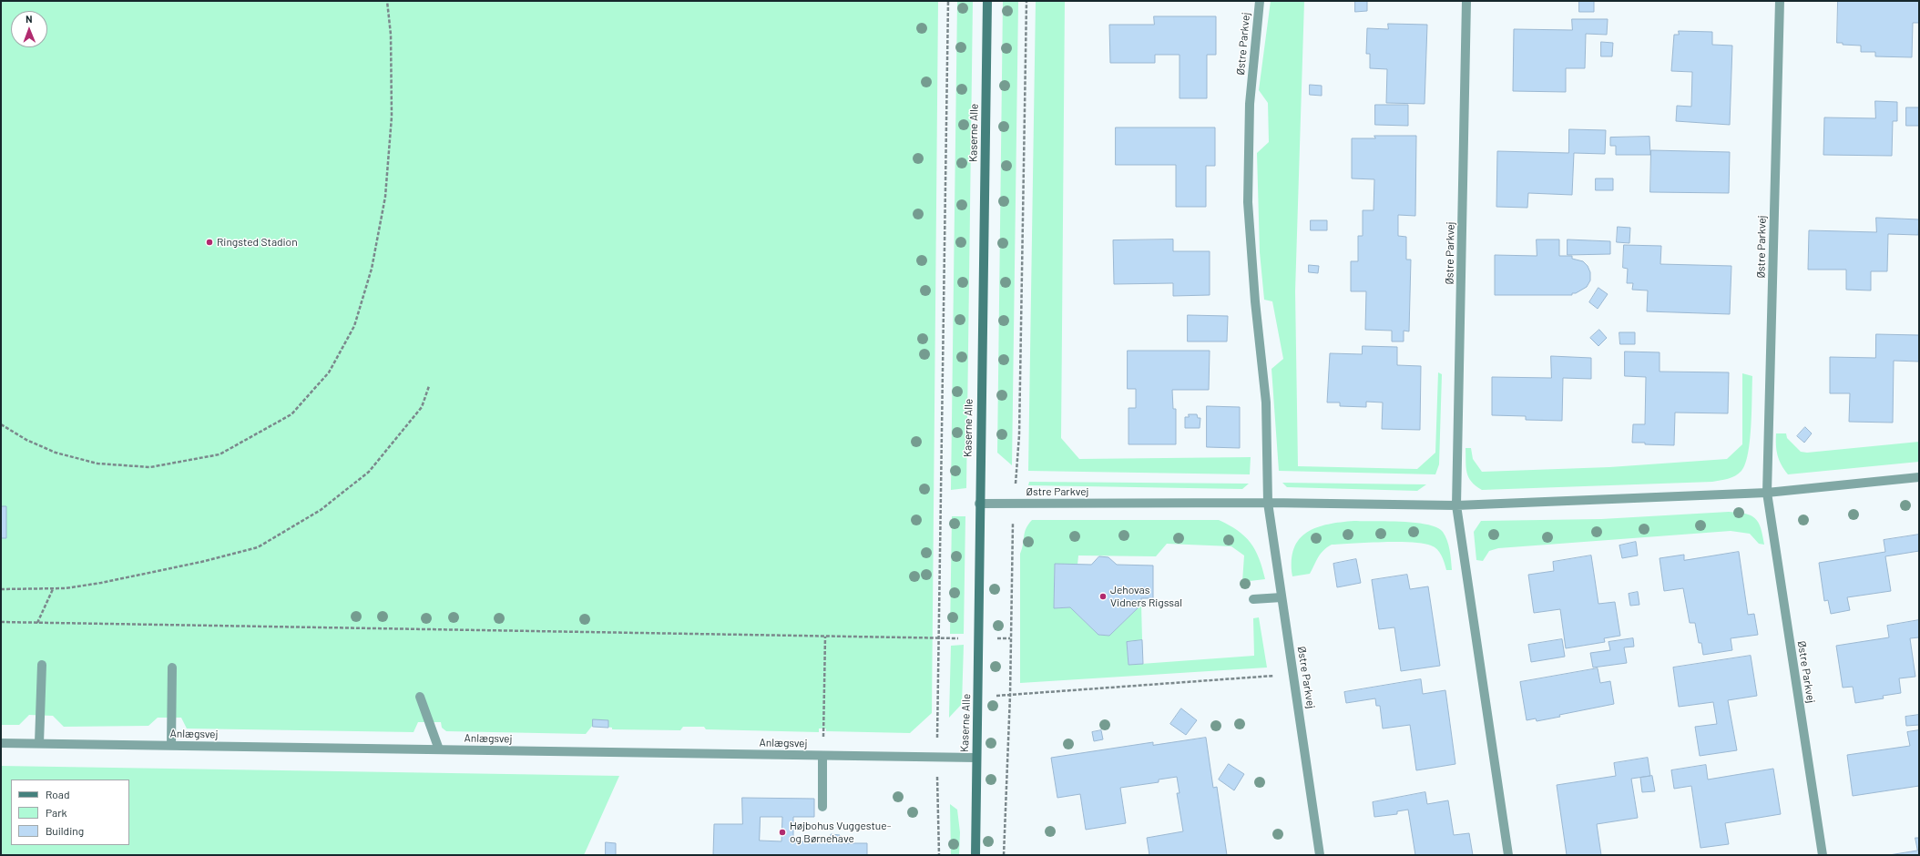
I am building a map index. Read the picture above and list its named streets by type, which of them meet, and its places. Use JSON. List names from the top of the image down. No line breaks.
{"streets":{"street":["Østre Parkvej","Kaserne Alle","Anlægsvej"]},"crossings":[["Østre Parkvej","Kaserne Alle"],["Kaserne Alle","Anlægsvej"]],"places":["Ringsted Stadion","Jehovas Vidners Rigssal","Højbohus Vuggestue- og Børnehave"],"legend":["Road","Park","Building"],"north":"top"}
